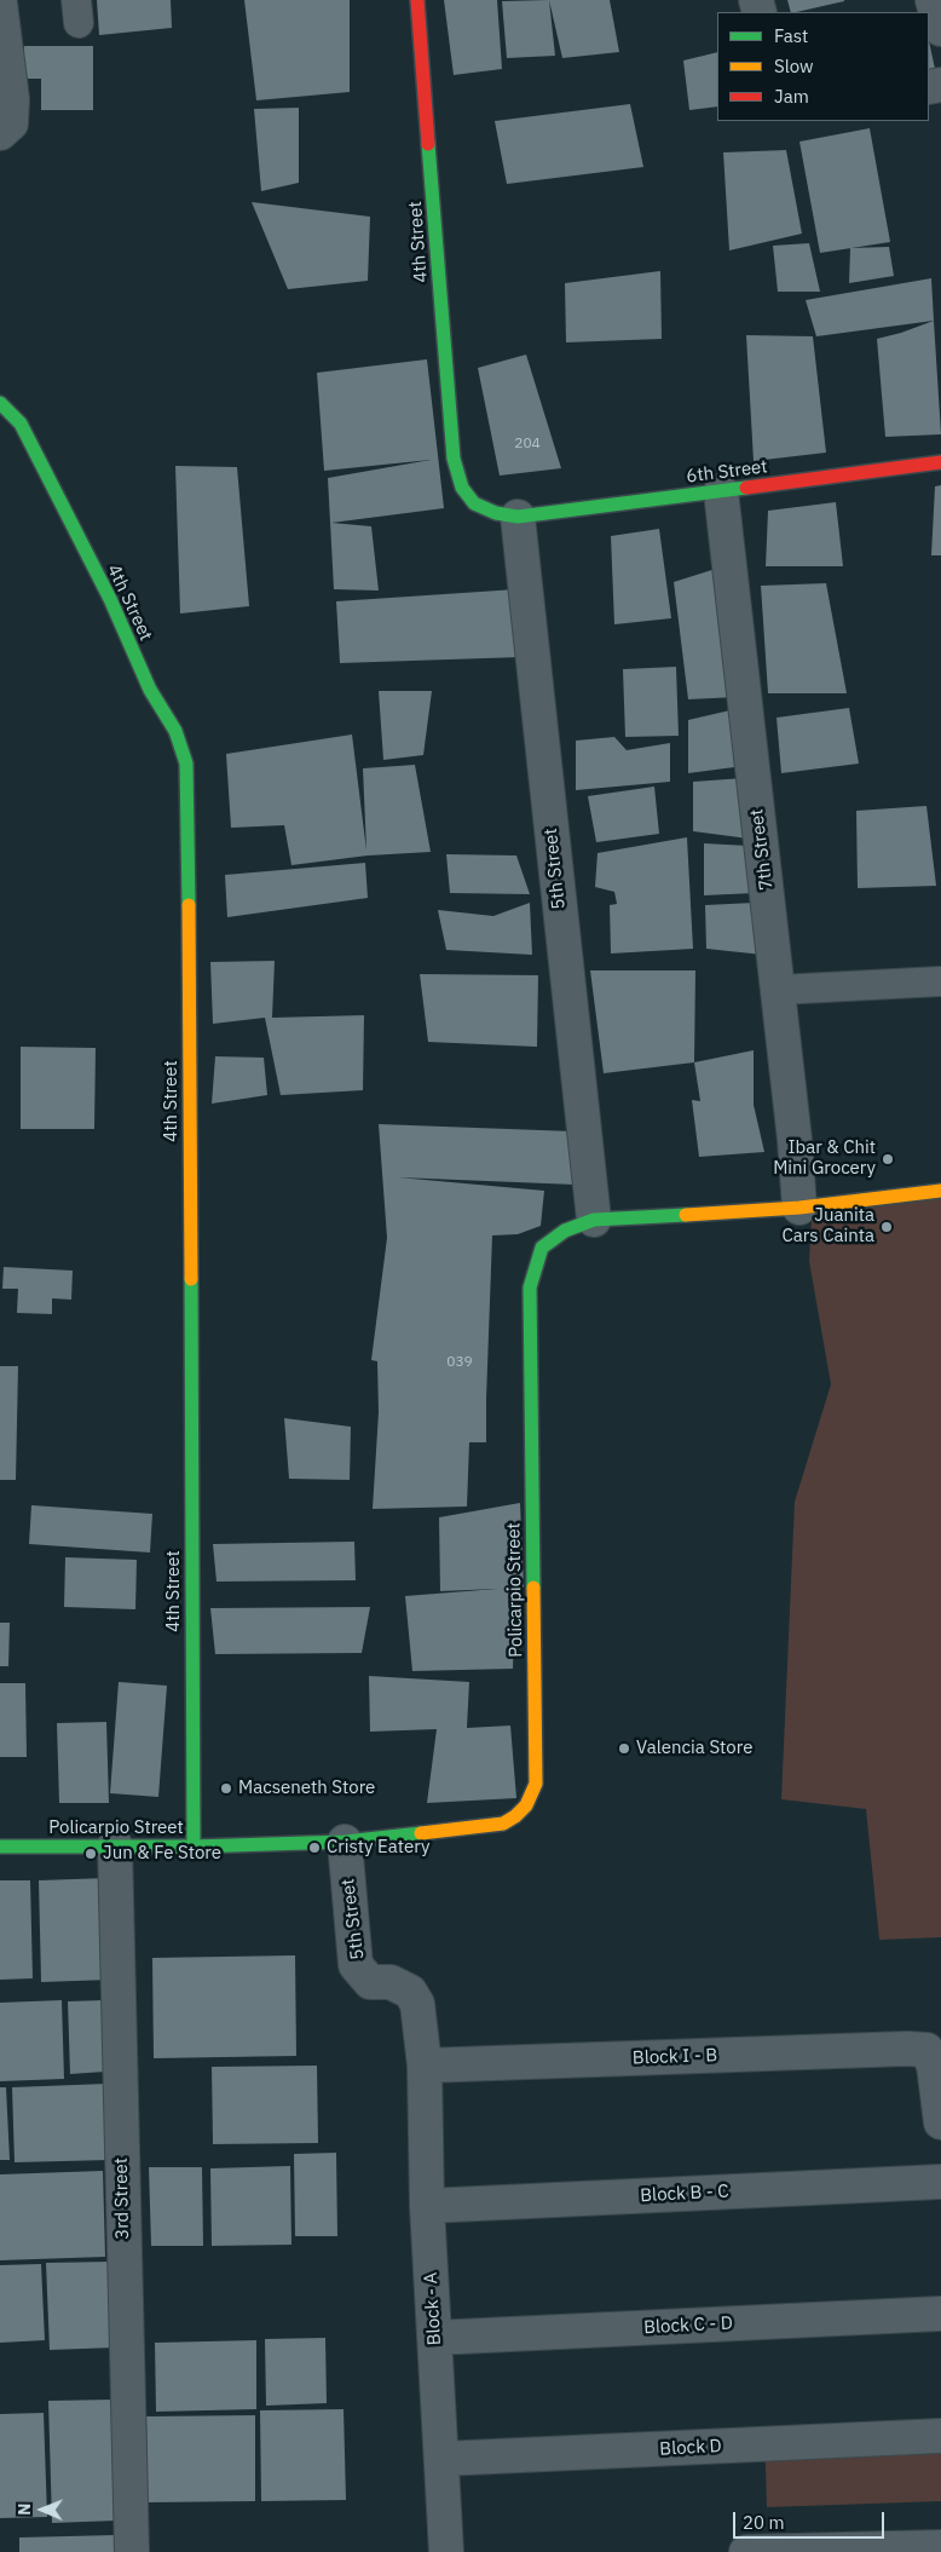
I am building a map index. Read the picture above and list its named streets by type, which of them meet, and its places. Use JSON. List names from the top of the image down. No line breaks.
{"streets":{"street":["4th Street","6th Street","7th Street","5th Street","Policarpio Street","Block I - B","Block B - C","3rd Street","Block - A","Block C - D","Block D"]},"crossings":[["4th Street","6th Street"],["4th Street","5th Street"],["4th Street","Policarpio Street"],["6th Street","7th Street"],["6th Street","5th Street"],["7th Street","Policarpio Street"],["5th Street","Policarpio Street"],["5th Street","Block I - B"],["5th Street","Block - A"],["Policarpio Street","3rd Street"],["Block I - B","Block - A"],["Block B - C","Block - A"],["Block - A","Block C - D"],["Block - A","Block D"]],"places":["Ibar & Chit Mini Grocery","Juanita Cars Cainta","Valencia Store","Macseneth Store","Cristy Eatery","Jun & Fe Store"],"house_numbers":["204","039"],"legend":["Fast","Slow","Jam"],"scale_bar":"20 m","north":"left"}
